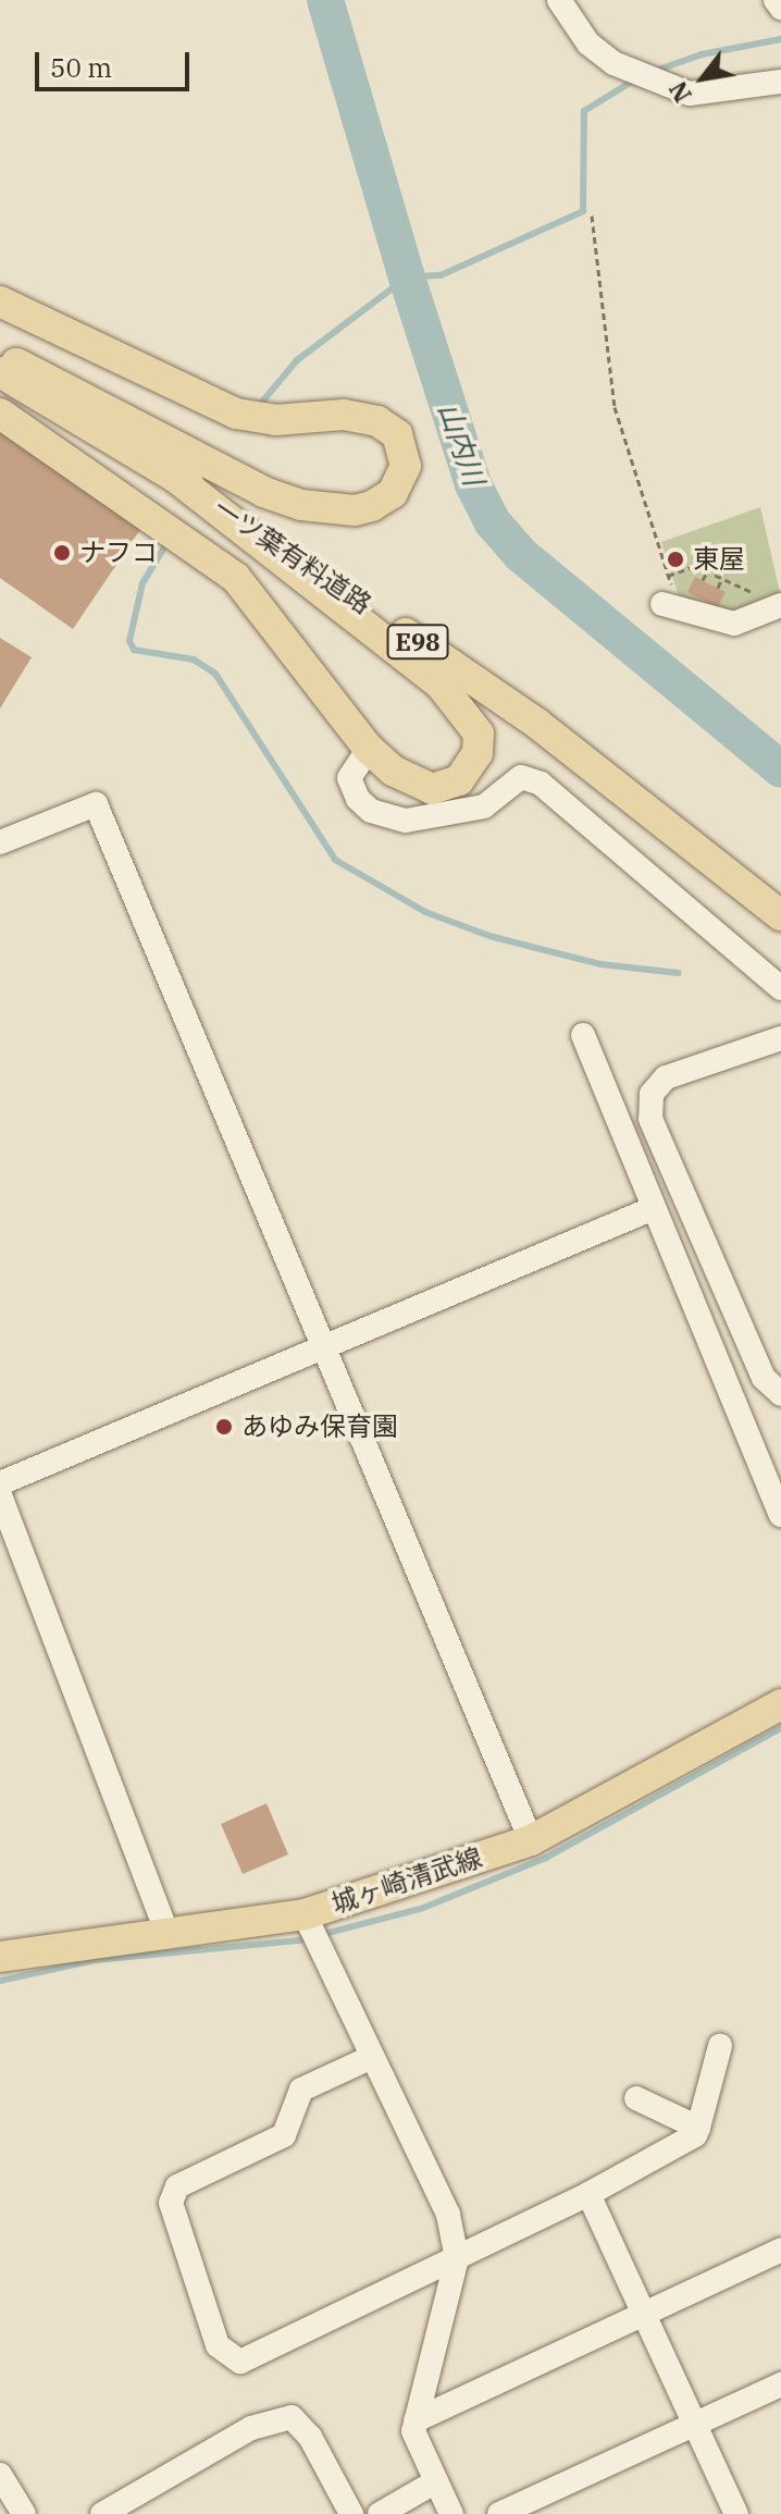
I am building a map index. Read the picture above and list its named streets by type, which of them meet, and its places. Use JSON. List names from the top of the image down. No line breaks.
{"streets":{"main road":["一ツ葉有料道路","E98","城ヶ崎清武線"]},"water":["山内川"],"places":["ナフコ","東屋","あゆみ保育園"],"scale_bar":"50 m","north":"bottom left"}
